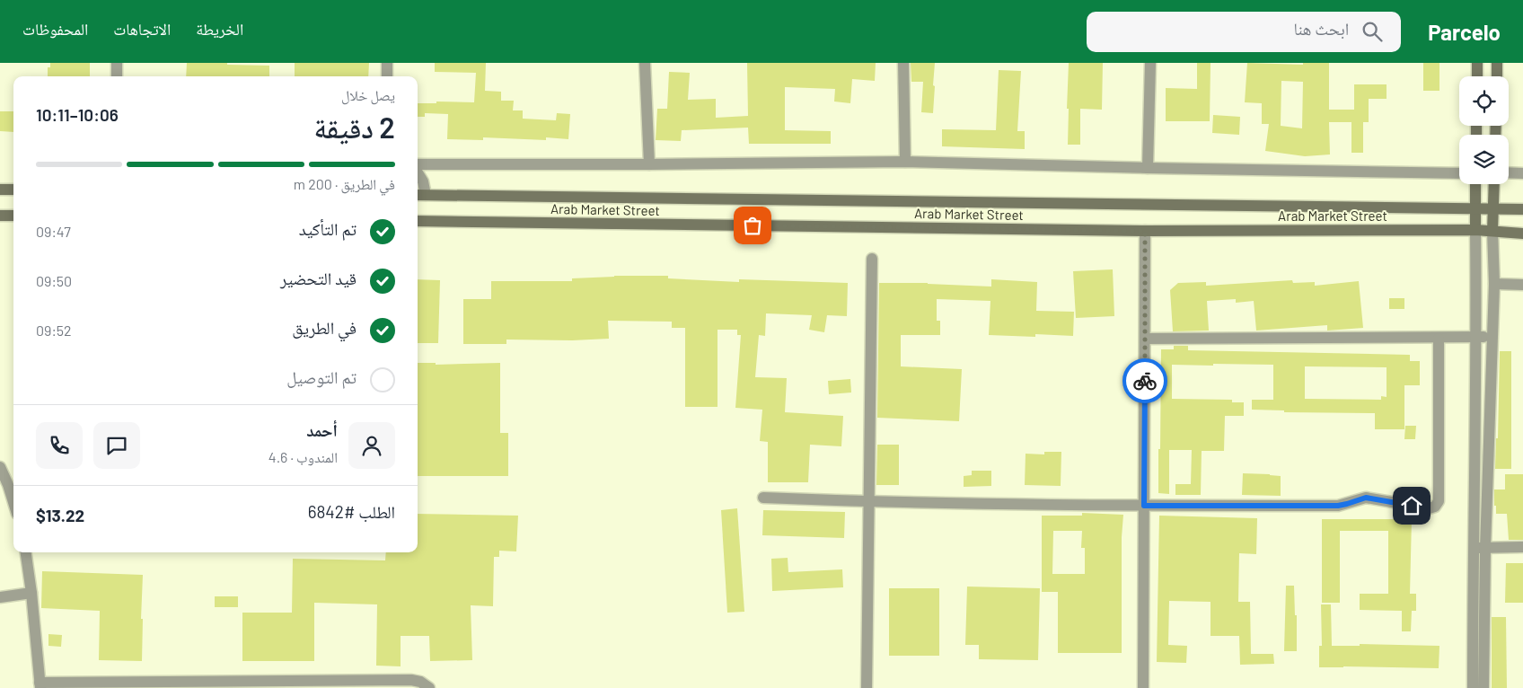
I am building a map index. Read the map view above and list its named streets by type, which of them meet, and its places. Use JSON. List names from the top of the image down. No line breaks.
{"streets":{"main road":["Arab Market Street"]},"page":{"header":"Parcelo","search":"ابحث هنا","nav":["الخريطة","الاتجاهات","المحفوظات"],"heading":["2 دقيقة","يصل خلال","10:06–10:11"],"panel":["أحمد","المندوب · 4.6","الطلب #6842","$13.22"],"bar":"في الطريق · 200 m","list":[["تم التأكيد","09:47"],["قيد التحضير","09:50"],["في الطريق","09:52"],"تم التوصيل"]}}
